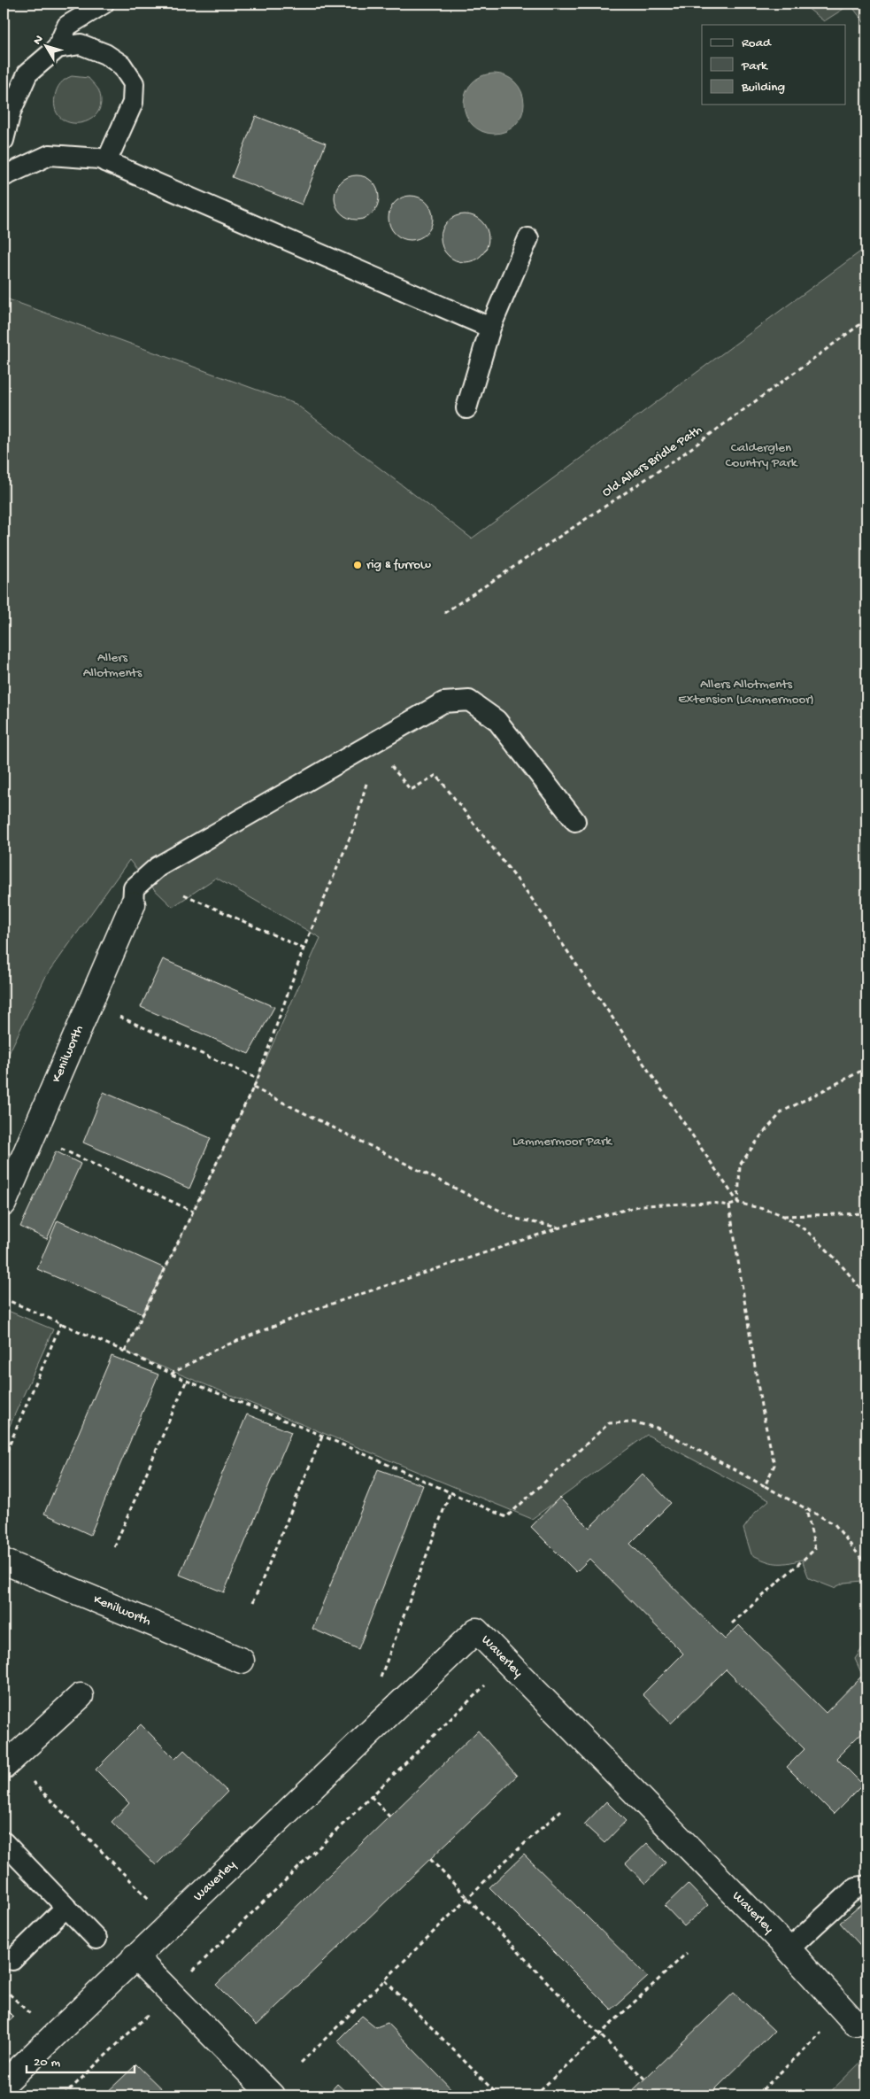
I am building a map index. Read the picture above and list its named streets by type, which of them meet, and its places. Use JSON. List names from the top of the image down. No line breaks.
{"streets":{"street":["Kenilworth","Waverley"],"path":["Old Allers Bridle Path"]},"parks":["Calderglen Country Park","Allers Allotments","Allers Allotments Extension (Lammermoor)","Lammermoor Park"],"places":["rig & furrow"],"legend":["Road","Park","Building"],"scale_bar":"20 m","north":"top left"}
